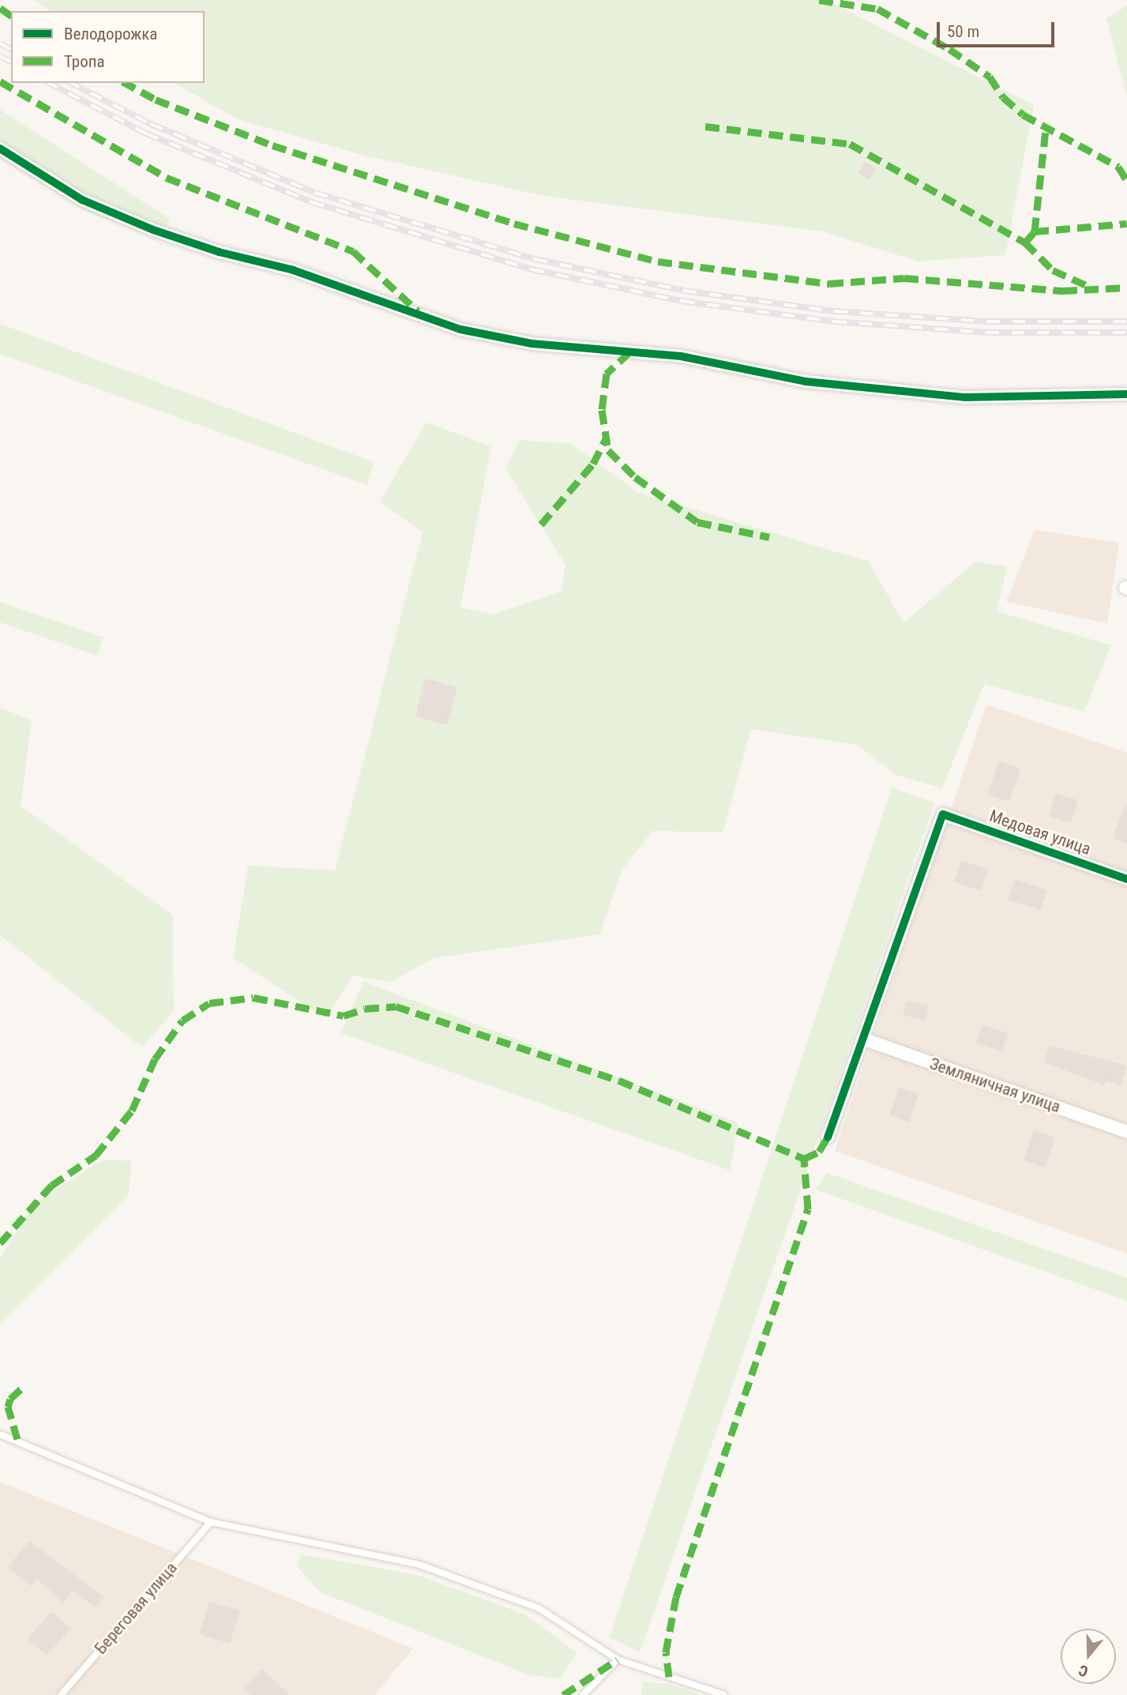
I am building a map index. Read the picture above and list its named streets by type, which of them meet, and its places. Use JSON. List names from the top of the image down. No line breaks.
{"streets":{"street":["Медовая улица","Земляничная улица"],"lane":["Береговая улица"]},"crossings":[["Медовая улица","Земляничная улица"]],"legend":["Велодорожка","Тропа"],"scale_bar":"50 m","north":"bottom"}
